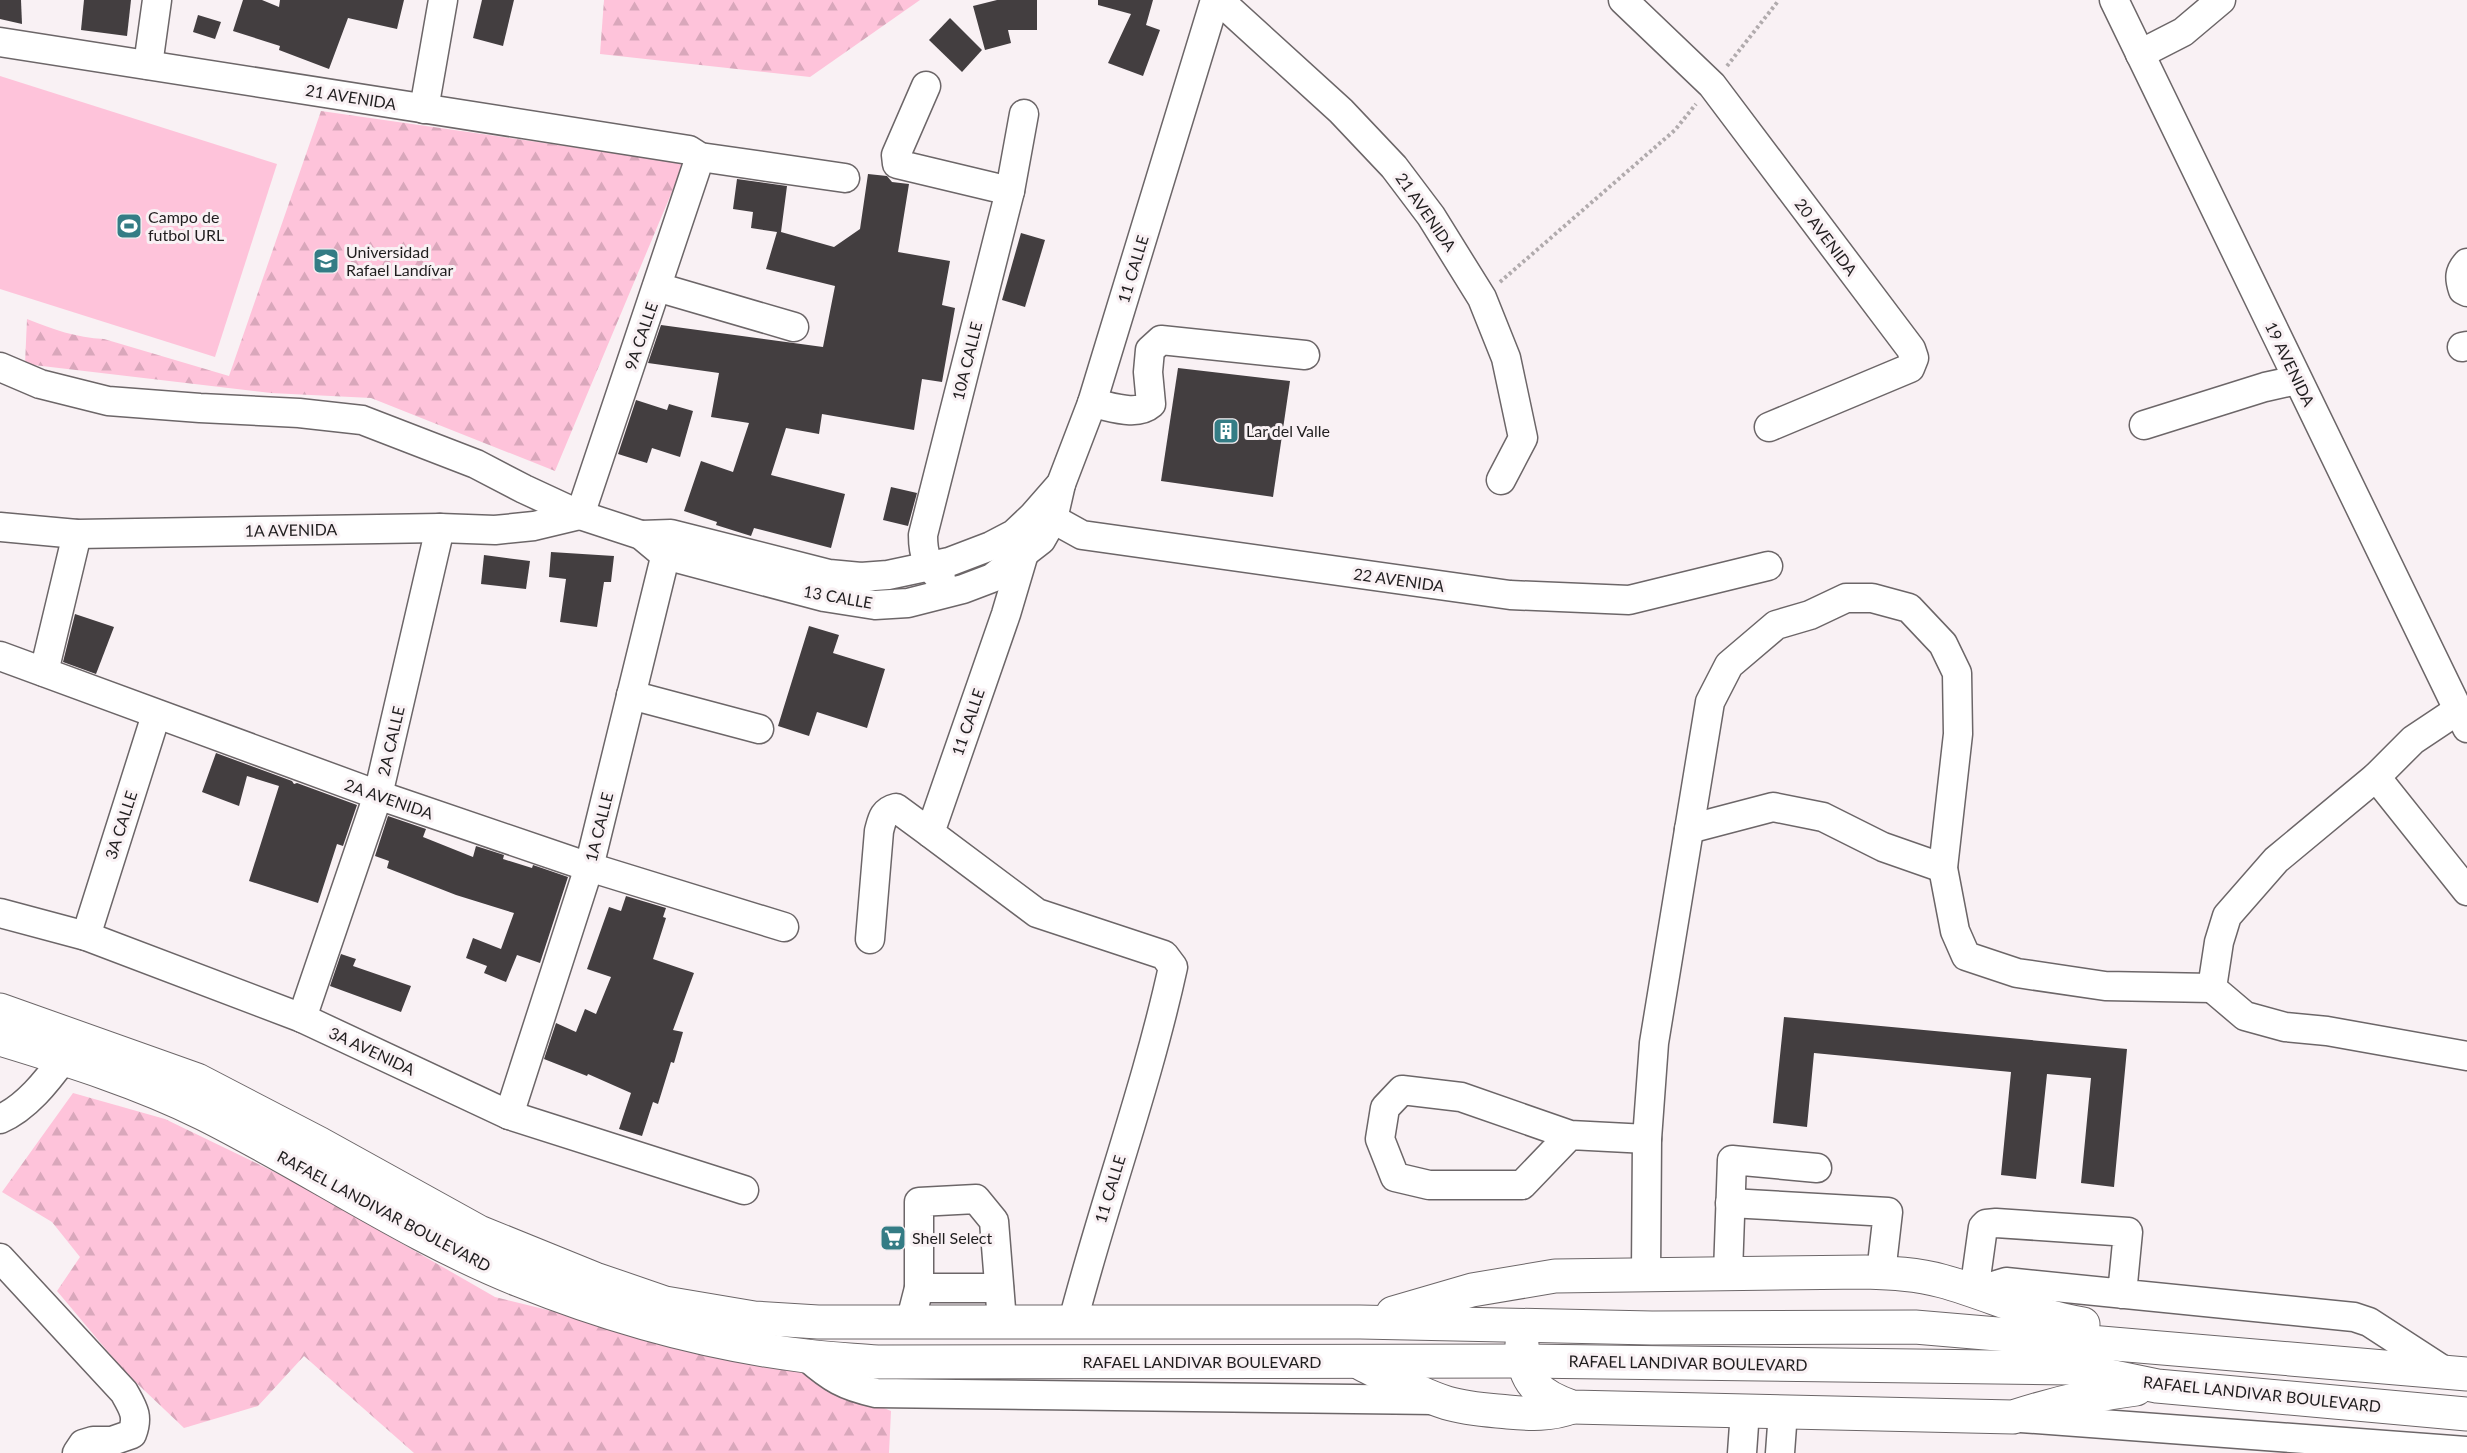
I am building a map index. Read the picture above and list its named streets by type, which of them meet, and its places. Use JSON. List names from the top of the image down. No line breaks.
{"streets":{"main road":["RAFAEL LANDIVAR BOULEVARD"],"street":["21 AVENIDA","20 AVENIDA","11 CALLE","9A CALLE","10A CALLE","19 AVENIDA","1A AVENIDA","22 AVENIDA","13 CALLE","2A CALLE","2A AVENIDA","3A CALLE","1A CALLE","3A AVENIDA"]},"crossings":[["21 AVENIDA","11 CALLE"],["21 AVENIDA","9A CALLE"],["11 CALLE","13 CALLE"],["11 CALLE","RAFAEL LANDIVAR BOULEVARD"],["9A CALLE","1A AVENIDA"],["9A CALLE","13 CALLE"],["10A CALLE","13 CALLE"],["1A AVENIDA","13 CALLE"],["1A AVENIDA","2A CALLE"],["22 AVENIDA","13 CALLE"],["13 CALLE","1A CALLE"],["2A CALLE","2A AVENIDA"],["2A CALLE","3A AVENIDA"],["2A AVENIDA","3A CALLE"],["2A AVENIDA","1A CALLE"],["3A CALLE","3A AVENIDA"],["1A CALLE","3A AVENIDA"]],"places":{"sports":["Campo de futbol URL"],"school or university":["Universidad Rafael Landívar"],"building":["Lar del Valle"],"supermarket":["Shell Select"]}}
